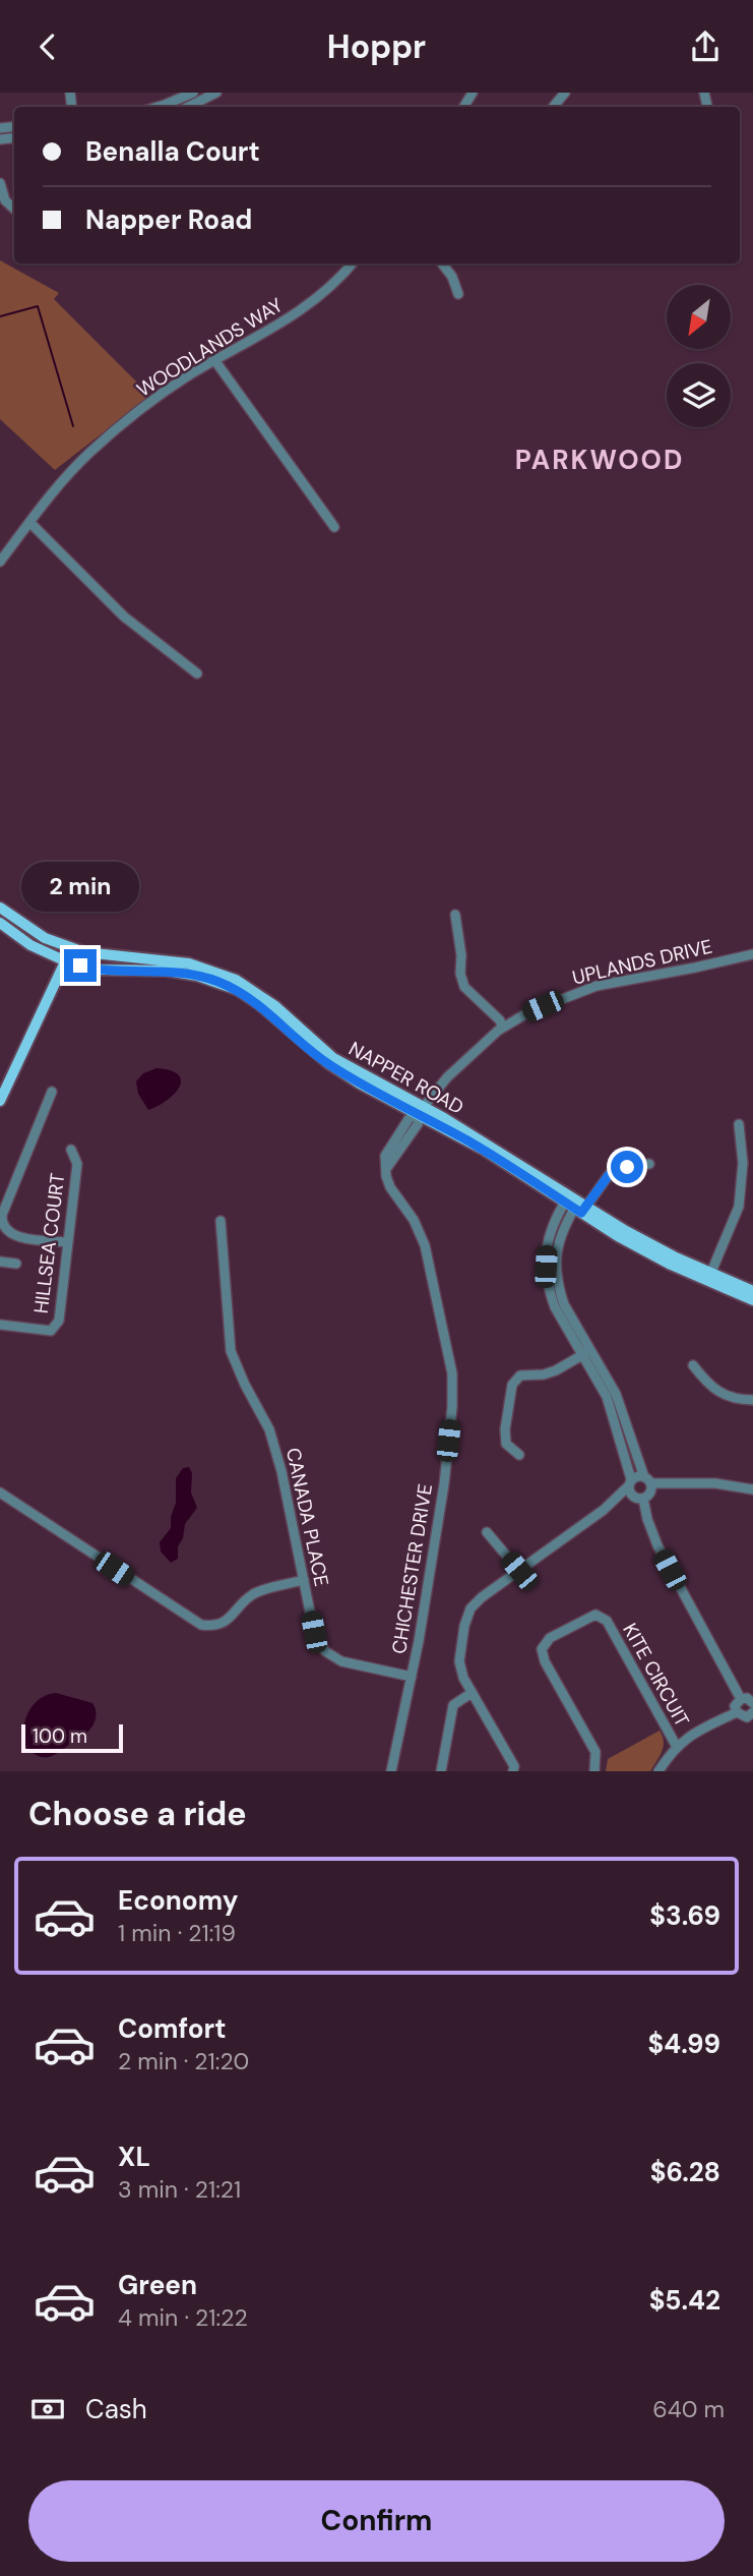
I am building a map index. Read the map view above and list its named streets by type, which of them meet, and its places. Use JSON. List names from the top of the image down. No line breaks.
{"streets":{"main road":["NAPPER ROAD"],"street":["WOODLANDS WAY","UPLANDS DRIVE","HILLSEA COURT","CANADA PLACE","CHICHESTER DRIVE","KITE CIRCUIT"]},"crossings":[["UPLANDS DRIVE","NAPPER ROAD"],["UPLANDS DRIVE","CHICHESTER DRIVE"],["NAPPER ROAD","CHICHESTER DRIVE"],["CANADA PLACE","CHICHESTER DRIVE"]],"districts":["PARKWOOD"],"scale_bar":"100 m","north":"bottom left","page":{"header":"Hoppr","banner":["Benalla Court","Napper Road"],"bubble":"2 min","scale":"100 m","heading":"Choose a ride","list":[{"name":"Economy","note":"1 min · 21:19","value":"$3.69"},{"name":"Comfort","note":"2 min · 21:20","value":"$4.99"},{"name":"XL","note":"3 min · 21:21","value":"$6.28"},{"name":"Green","note":"4 min · 21:22","value":"$5.42"}],"pay":["Cash","640 m"],"buttons":"Confirm"}}
